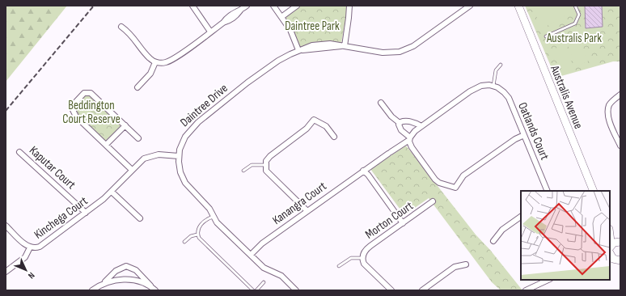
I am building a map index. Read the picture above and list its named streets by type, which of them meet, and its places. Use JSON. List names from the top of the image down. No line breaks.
{"streets":{"street":["Australis Avenue","Daintree Drive","Oatlands Court","Kaputar Court","Kanangra Court","Kinchega Court","Morton Court"]},"crossings":[["Daintree Drive","Kanangra Court"],["Daintree Drive","Kinchega Court"],["Kaputar Court","Kinchega Court"]],"parks":["Daintree Park","Australis Park","Beddington Court Reserve"],"north":"bottom right"}
